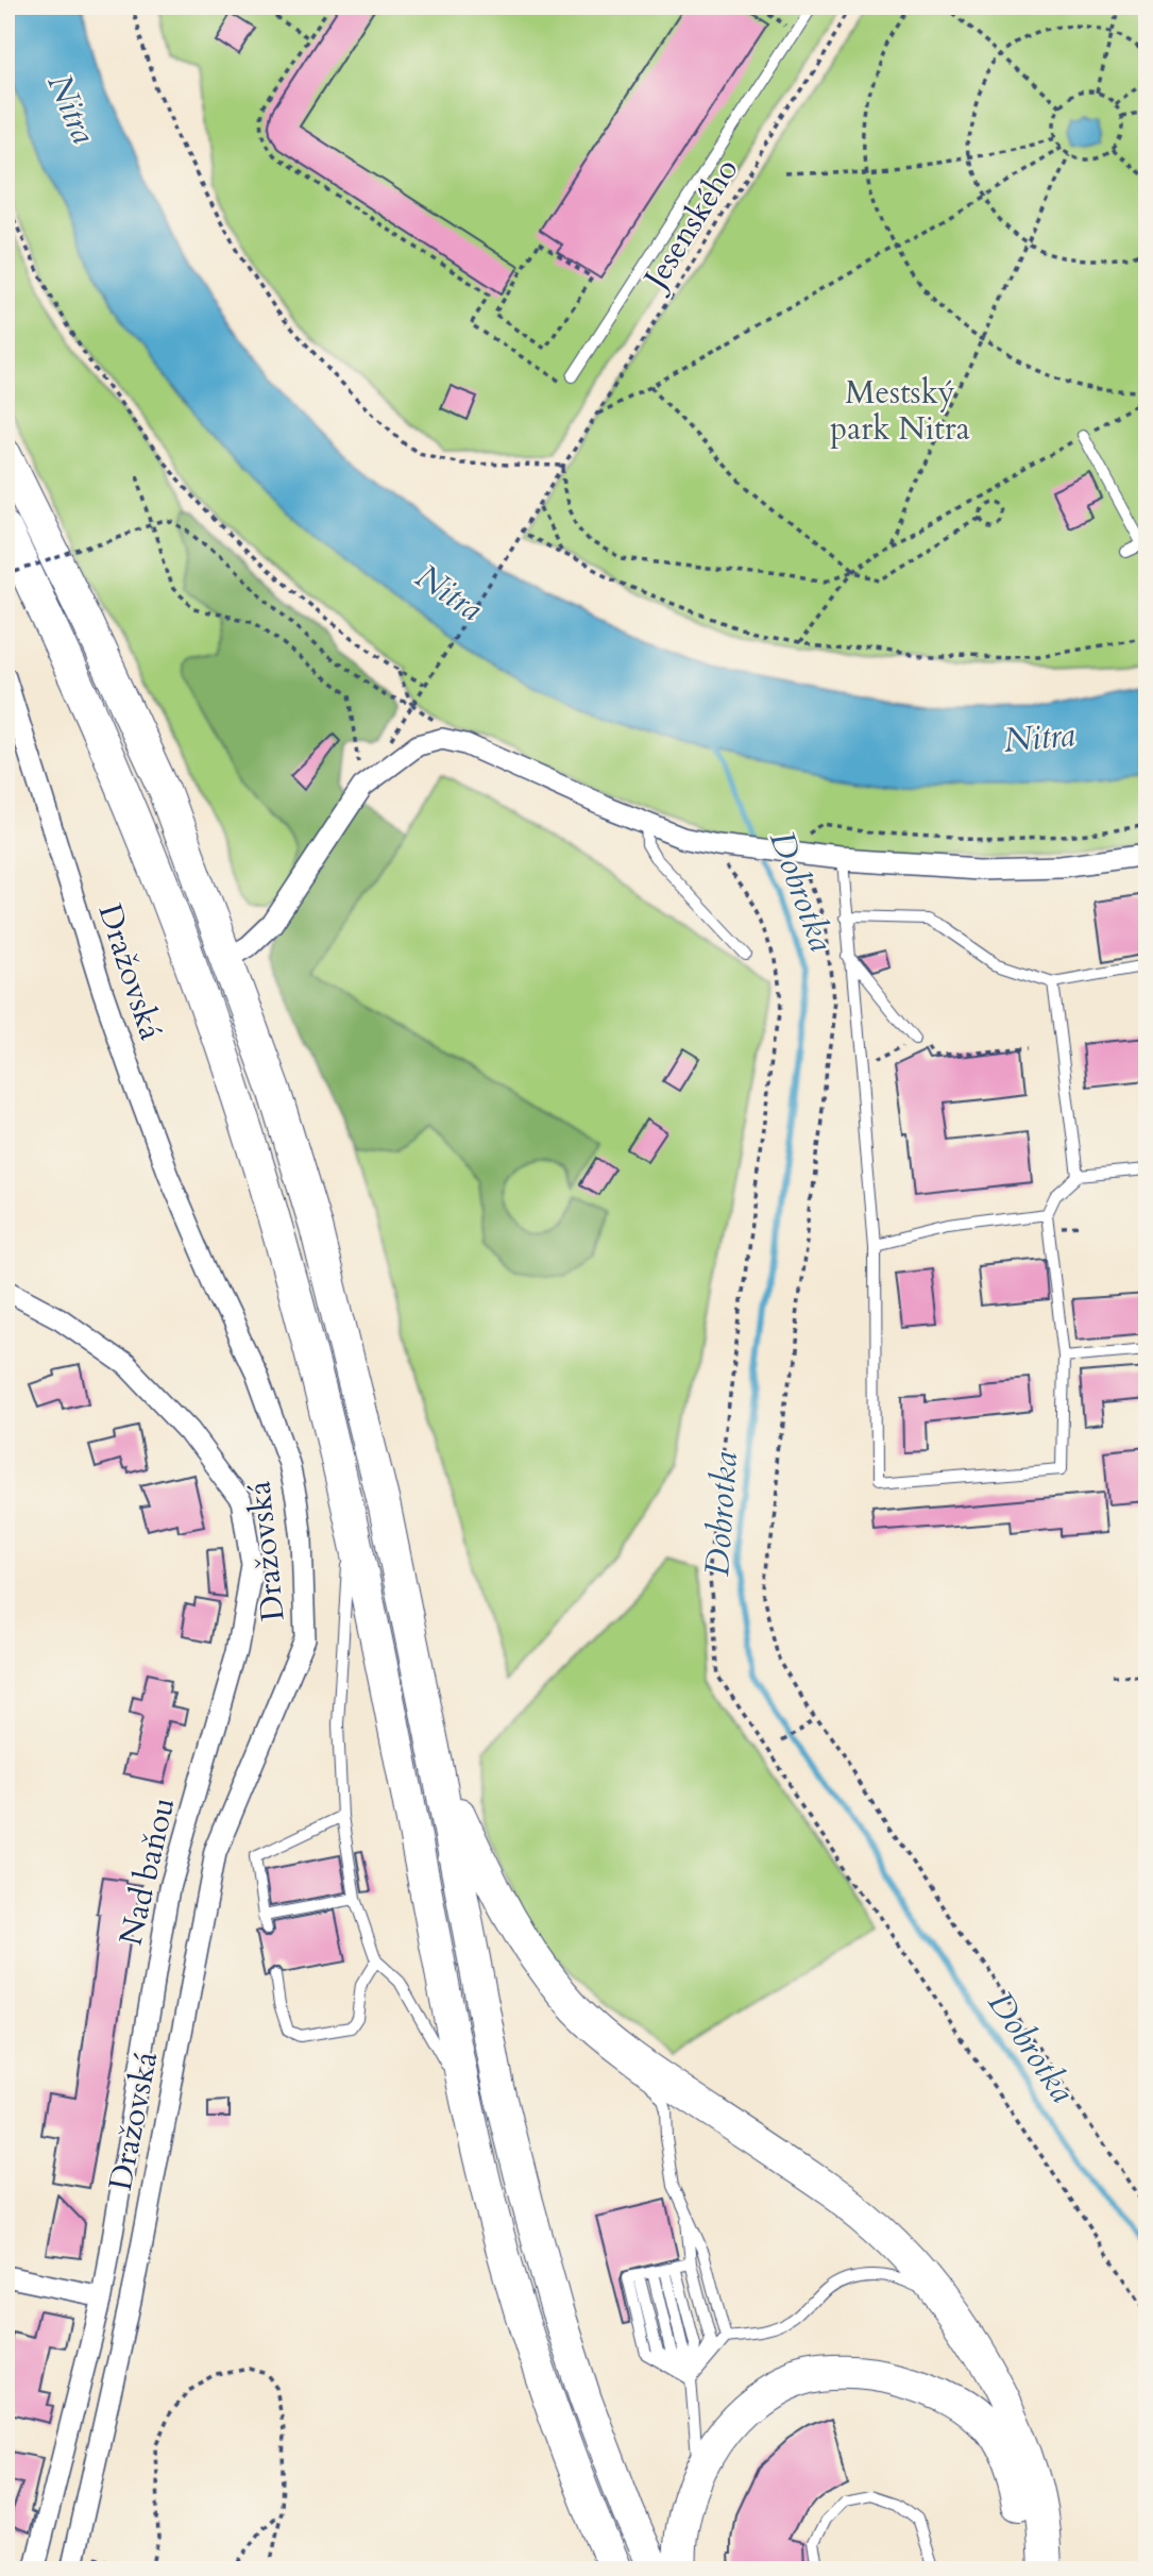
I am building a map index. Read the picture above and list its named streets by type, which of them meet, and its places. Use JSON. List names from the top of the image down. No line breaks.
{"streets":{"street":["Dražovská","Nad baňou"],"path":["Jesenského"]},"water":["Nitra","Dobrotka"],"parks":["Mestský park Nitra"]}
